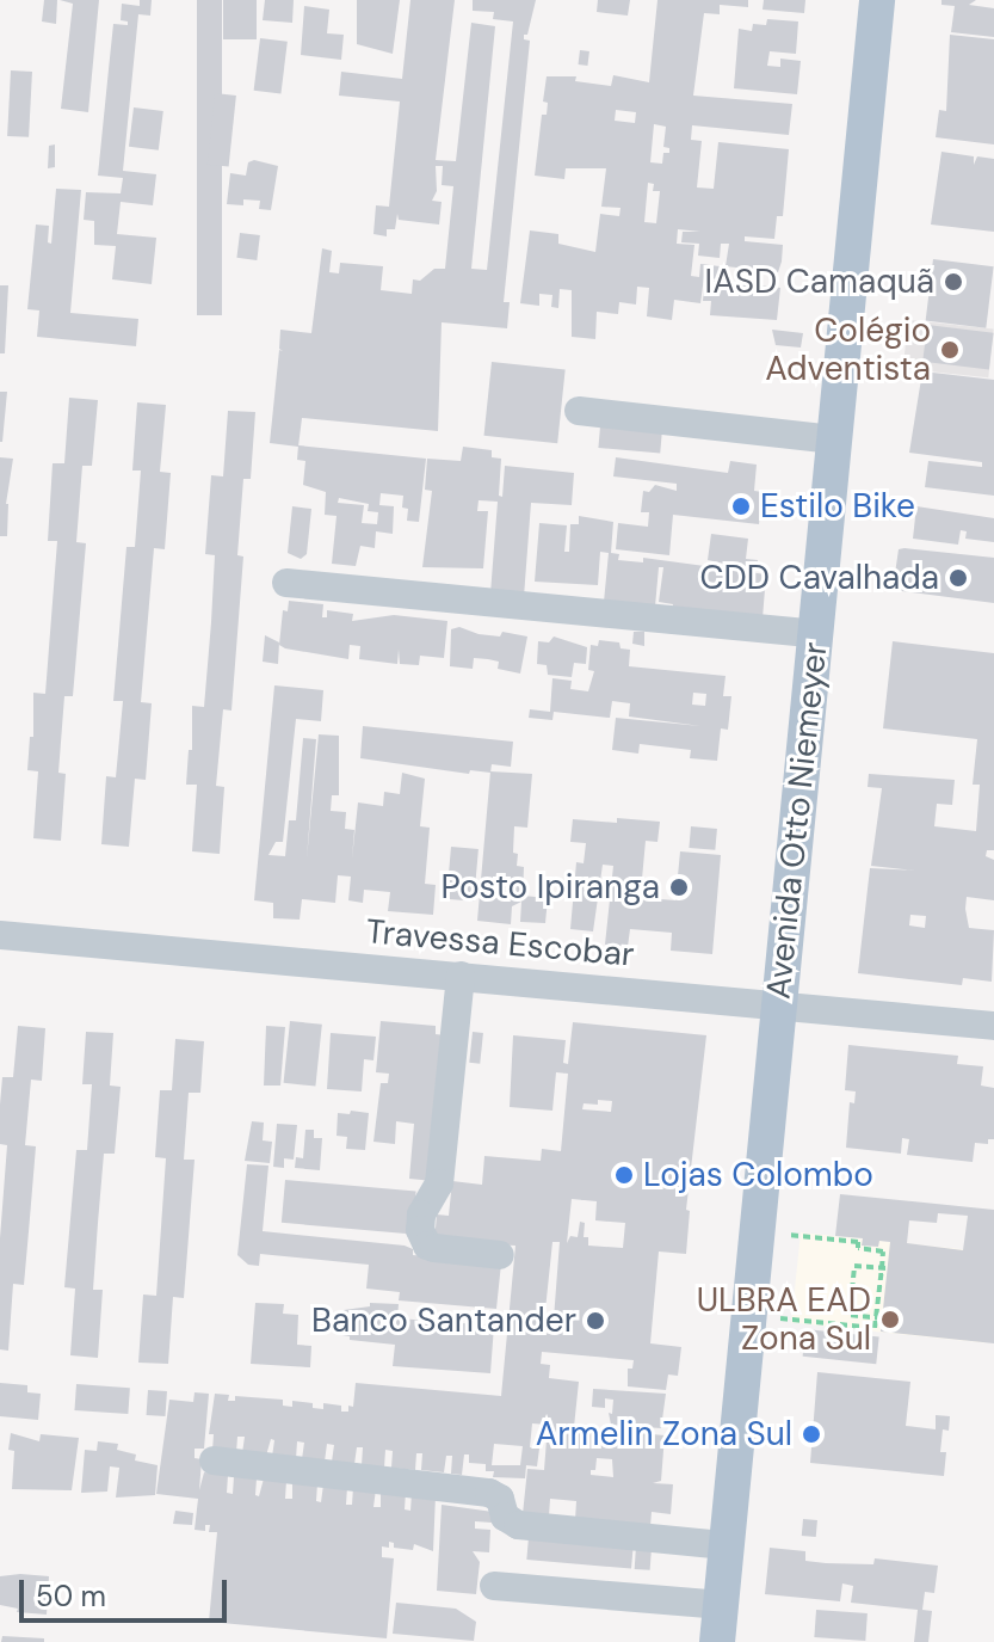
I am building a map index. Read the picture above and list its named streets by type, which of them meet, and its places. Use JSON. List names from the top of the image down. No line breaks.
{"streets":{"main road":["Avenida Otto Niemeyer"],"street":["Travessa Escobar"]},"crossings":[["Avenida Otto Niemeyer","Travessa Escobar"]],"places":["IASD Camaquã","Colégio Adventista","Estilo Bike","CDD Cavalhada","Posto Ipiranga","Lojas Colombo","ULBRA EAD Zona Sul","Banco Santander","Armelin Zona Sul"],"scale_bar":"50 m"}
